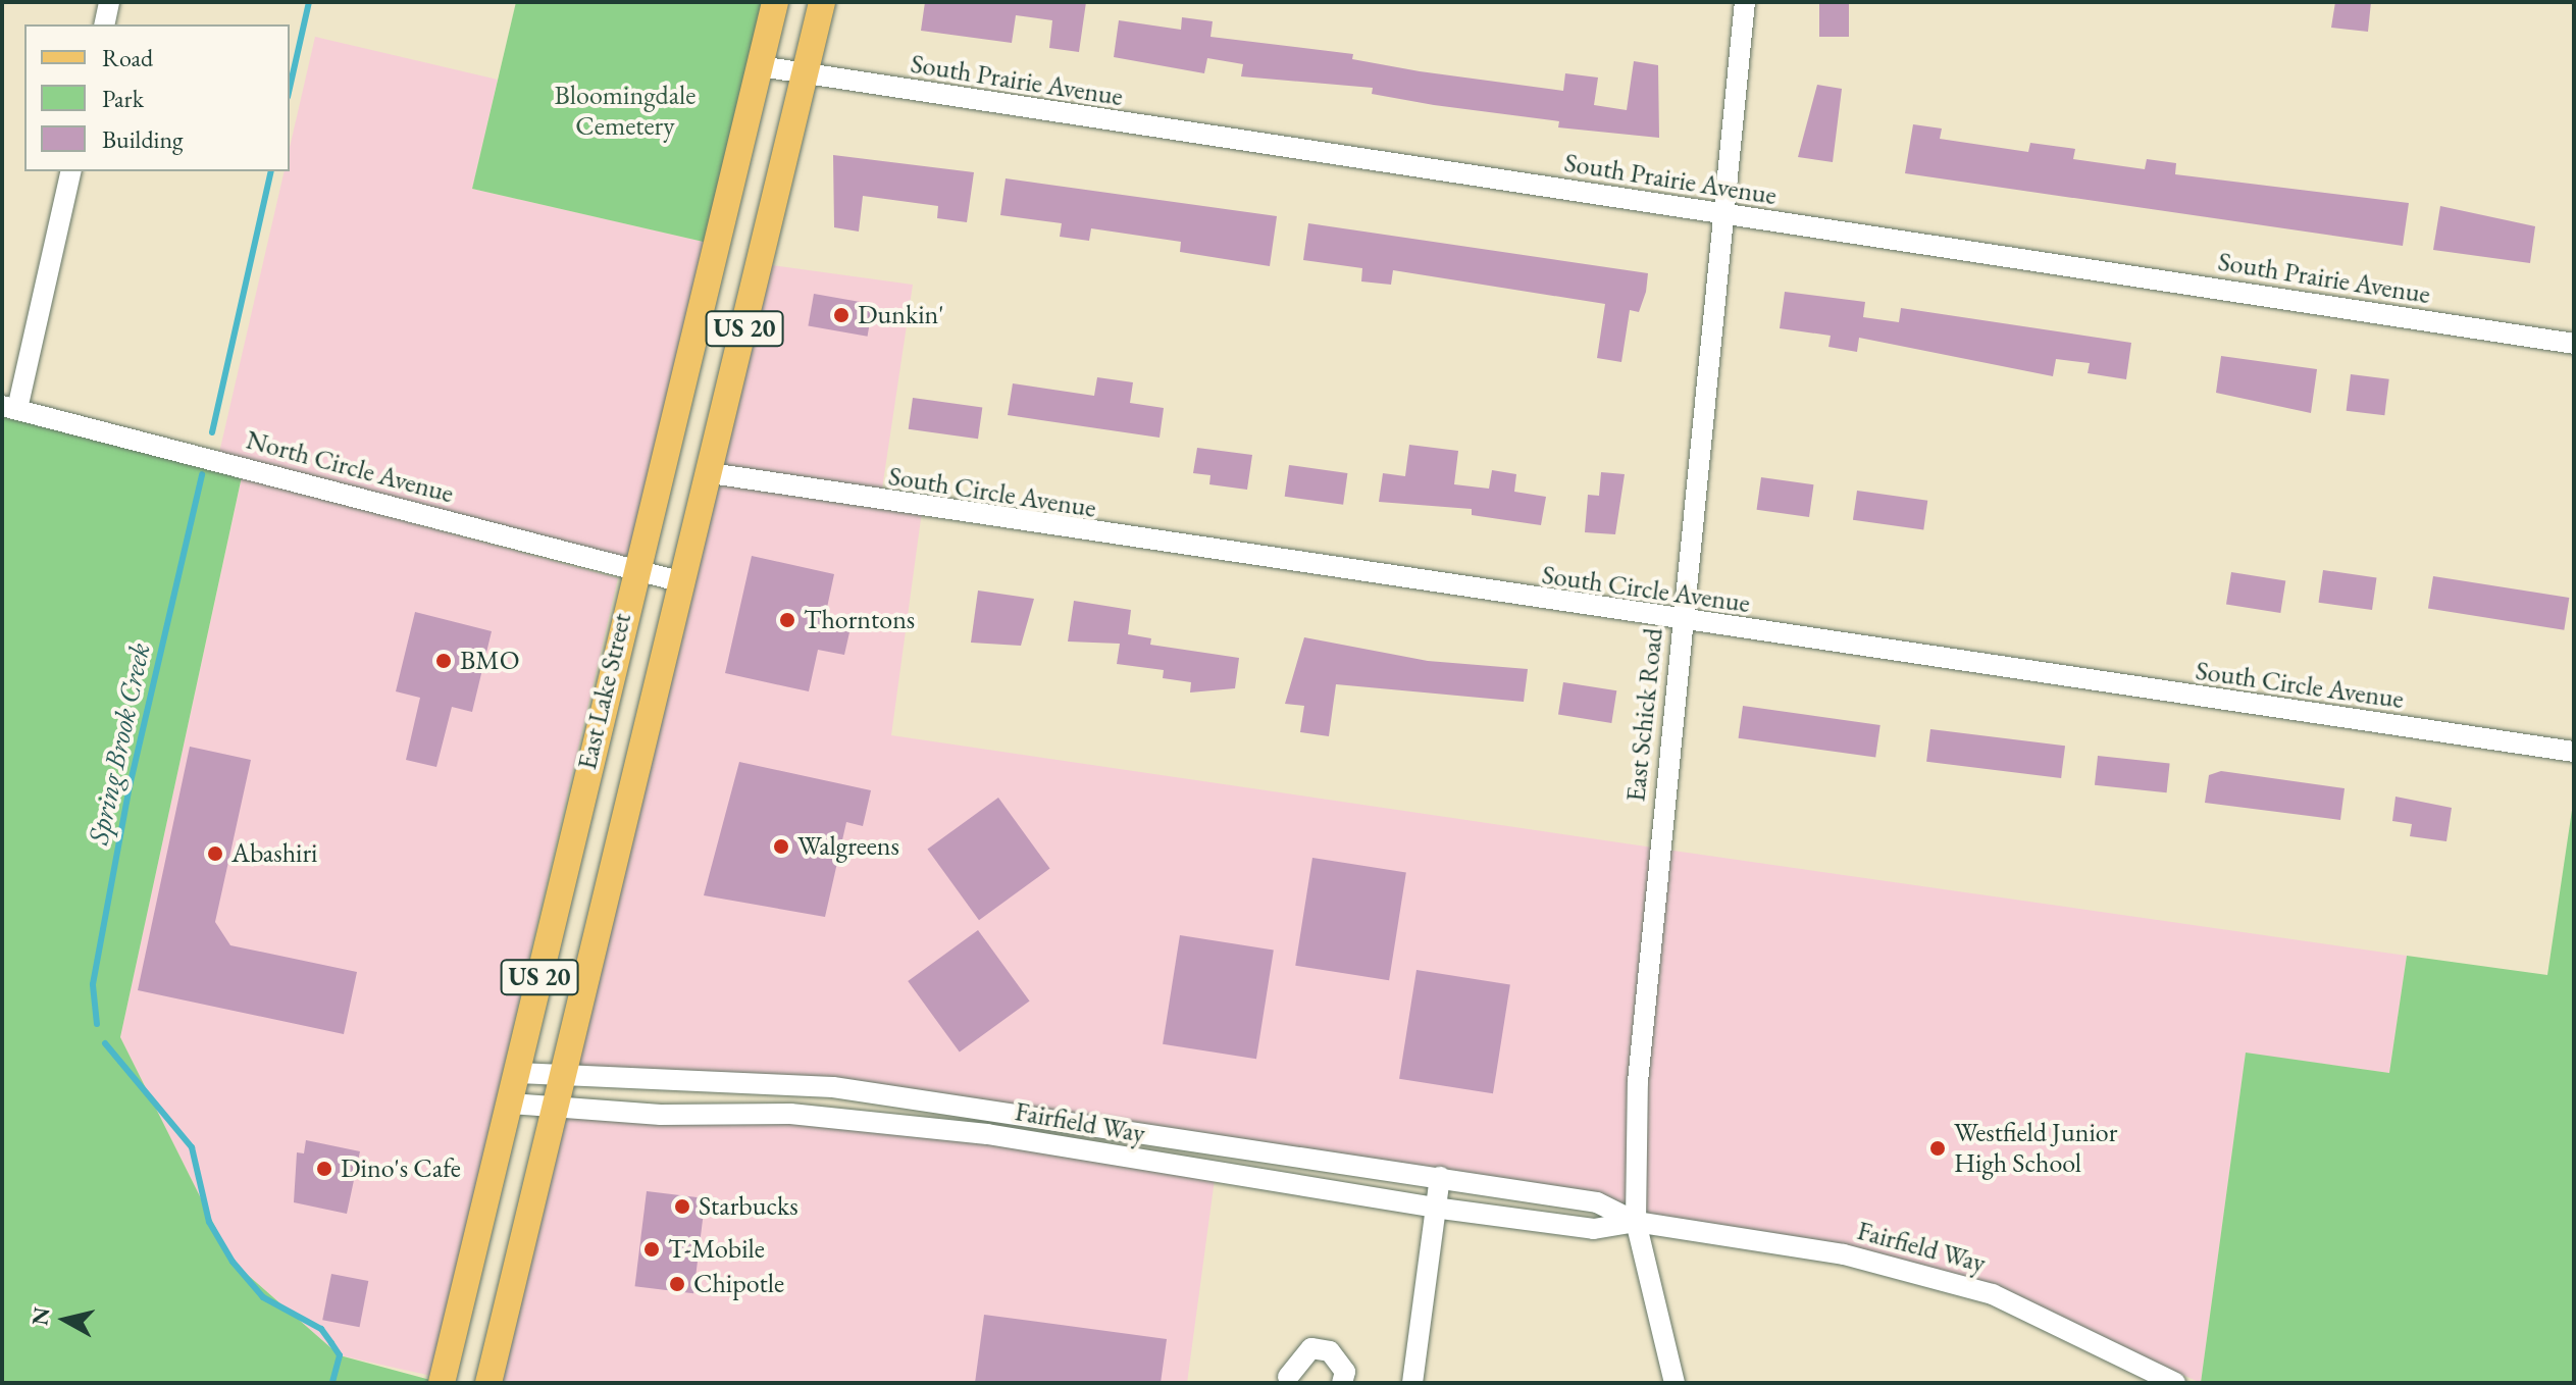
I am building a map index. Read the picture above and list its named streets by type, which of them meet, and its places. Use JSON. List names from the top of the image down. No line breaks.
{"streets":{"main road":["US 20","East Lake Street"],"street":["South Prairie Avenue","North Circle Avenue","South Circle Avenue","East Schick Road","Fairfield Way"]},"crossings":[["South Prairie Avenue","East Lake Street"],["South Prairie Avenue","East Schick Road"],["North Circle Avenue","East Lake Street"],["South Circle Avenue","East Lake Street"],["South Circle Avenue","East Schick Road"],["East Lake Street","Fairfield Way"],["East Schick Road","Fairfield Way"]],"water":["Spring Brook Creek"],"parks":["Bloomingdale Cemetery"],"places":["Dunkin'","Thorntons","BMO","Walgreens","Abashiri","Westfield Junior High School","Dino's Cafe","Starbucks","T-Mobile","Chipotle"],"legend":["Road","Park","Building"],"north":"left"}
